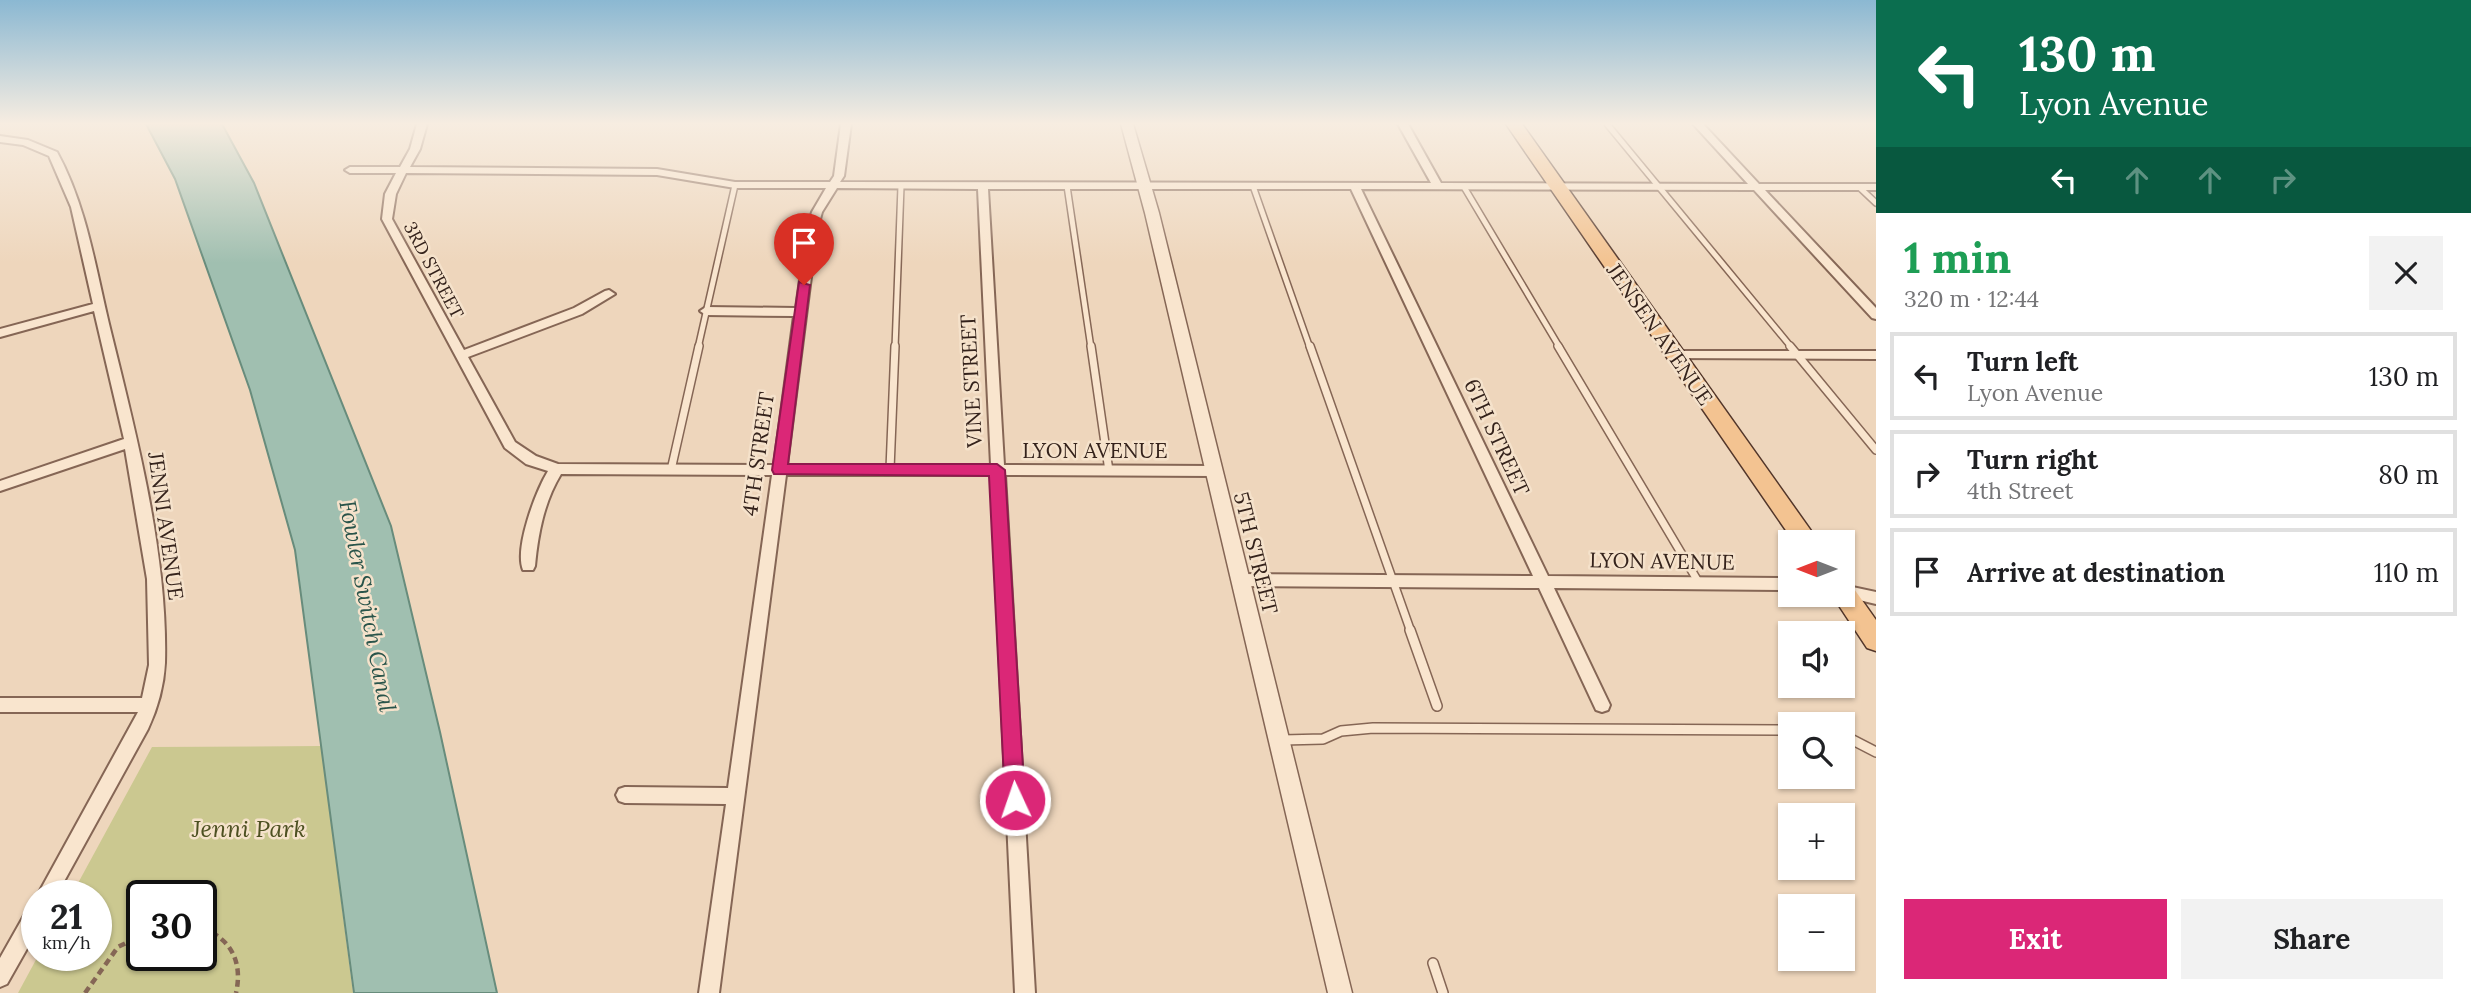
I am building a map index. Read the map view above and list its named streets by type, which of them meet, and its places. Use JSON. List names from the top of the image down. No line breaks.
{"streets":{"main road":["JENSEN AVENUE"],"street":["3RD STREET","VINE STREET","6TH STREET","LYON AVENUE","4TH STREET","JENNI AVENUE","5TH STREET"]},"crossings":[["3RD STREET","LYON AVENUE"],["VINE STREET","LYON AVENUE"],["6TH STREET","LYON AVENUE"],["LYON AVENUE","4TH STREET"],["LYON AVENUE","5TH STREET"]],"water":["Fowler Switch Canal"],"parks":["Jenni Park"],"north":"left","page":{"turn":["130 m","Lyon Avenue"],"heading":["1 min","320 m · 12:44"],"list":[{"name":"Turn left","note":"Lyon Avenue","value":"130 m"},{"name":"Turn right","note":"4th Street","value":"80 m"},{"name":"Arrive at destination","value":"110 m"}],"map_buttons":["+","−"],"speed":"21 km/h","limit":"30","buttons":["Exit","Share"]}}
